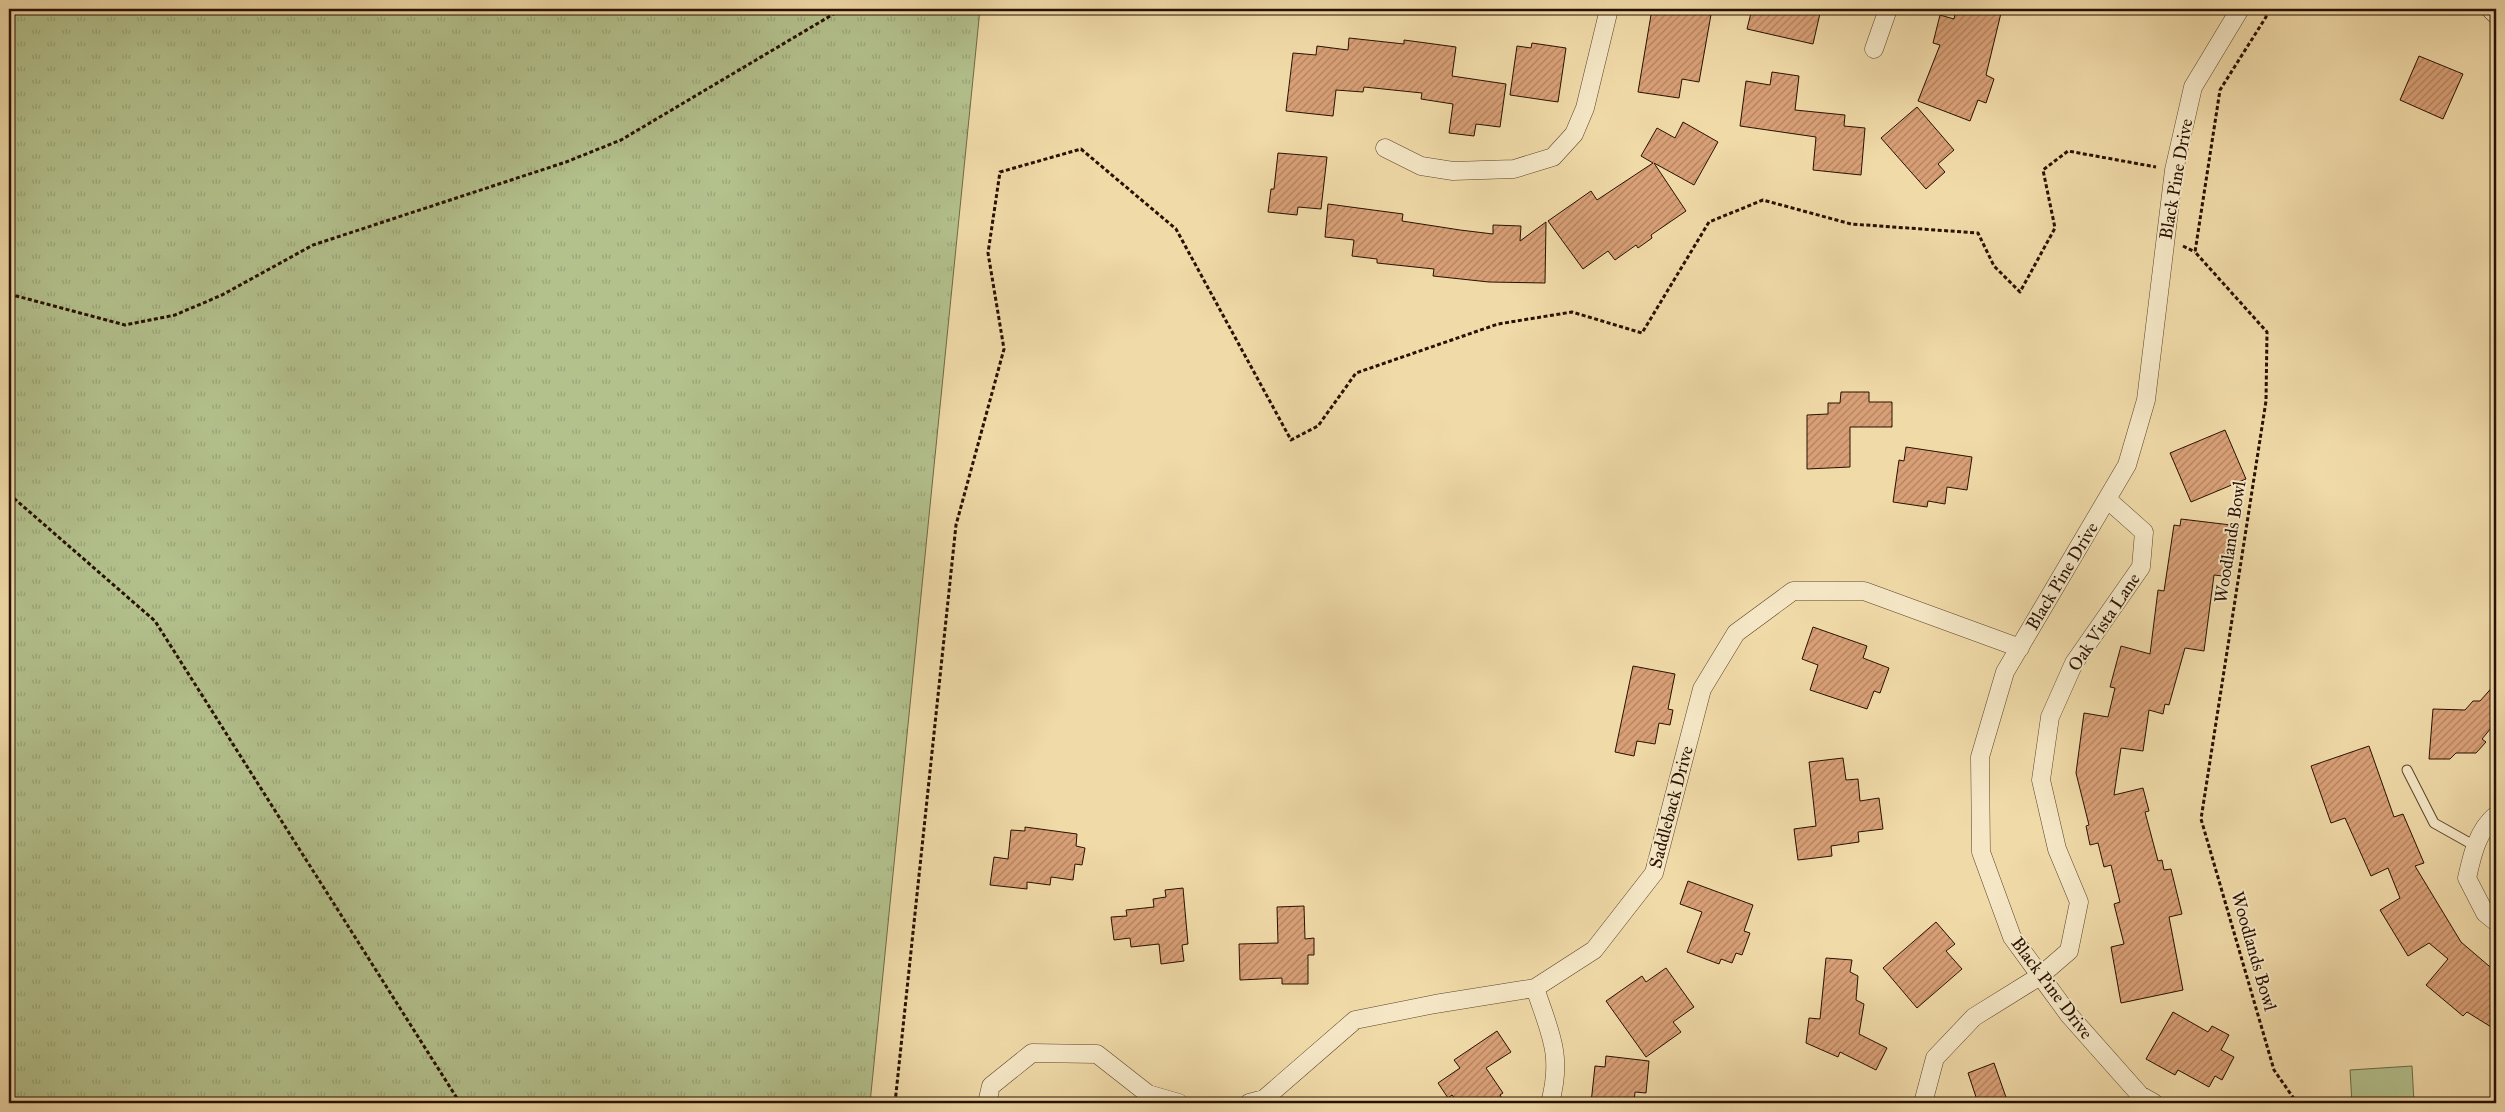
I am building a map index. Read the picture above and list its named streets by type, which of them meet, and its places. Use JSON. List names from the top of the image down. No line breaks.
{"streets":{"street":["Black Pine Drive","Oak Vista Lane","Saddleback Drive"],"path":["Woodlands Bowl"]},"crossings":[["Black Pine Drive","Oak Vista Lane"],["Black Pine Drive","Saddleback Drive"]]}
